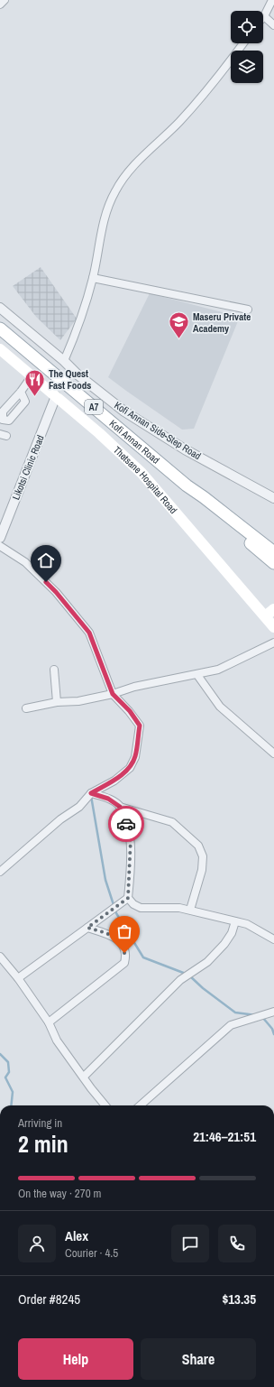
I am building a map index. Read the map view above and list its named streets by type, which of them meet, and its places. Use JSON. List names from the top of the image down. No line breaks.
{"streets":{"main road":["A7","Kofi Annan Road","Thetsane Hospital Road"],"street":["Kofi Annan Side-Step Road","Likotsi Clinic Road"]},"crossings":[["Likotsi Clinic Road","Thetsane Hospital Road"]],"places":{"school or university":["Maseru Private Academy"],"restaurant":["The Quest Fast Foods"]},"page":{"heading":["2 min","Arriving in","21:46–21:51"],"panel":["Alex","Courier · 4.5","Order #8245","$13.35"],"bar":"On the way · 270 m","buttons":["Help","Share"]}}
